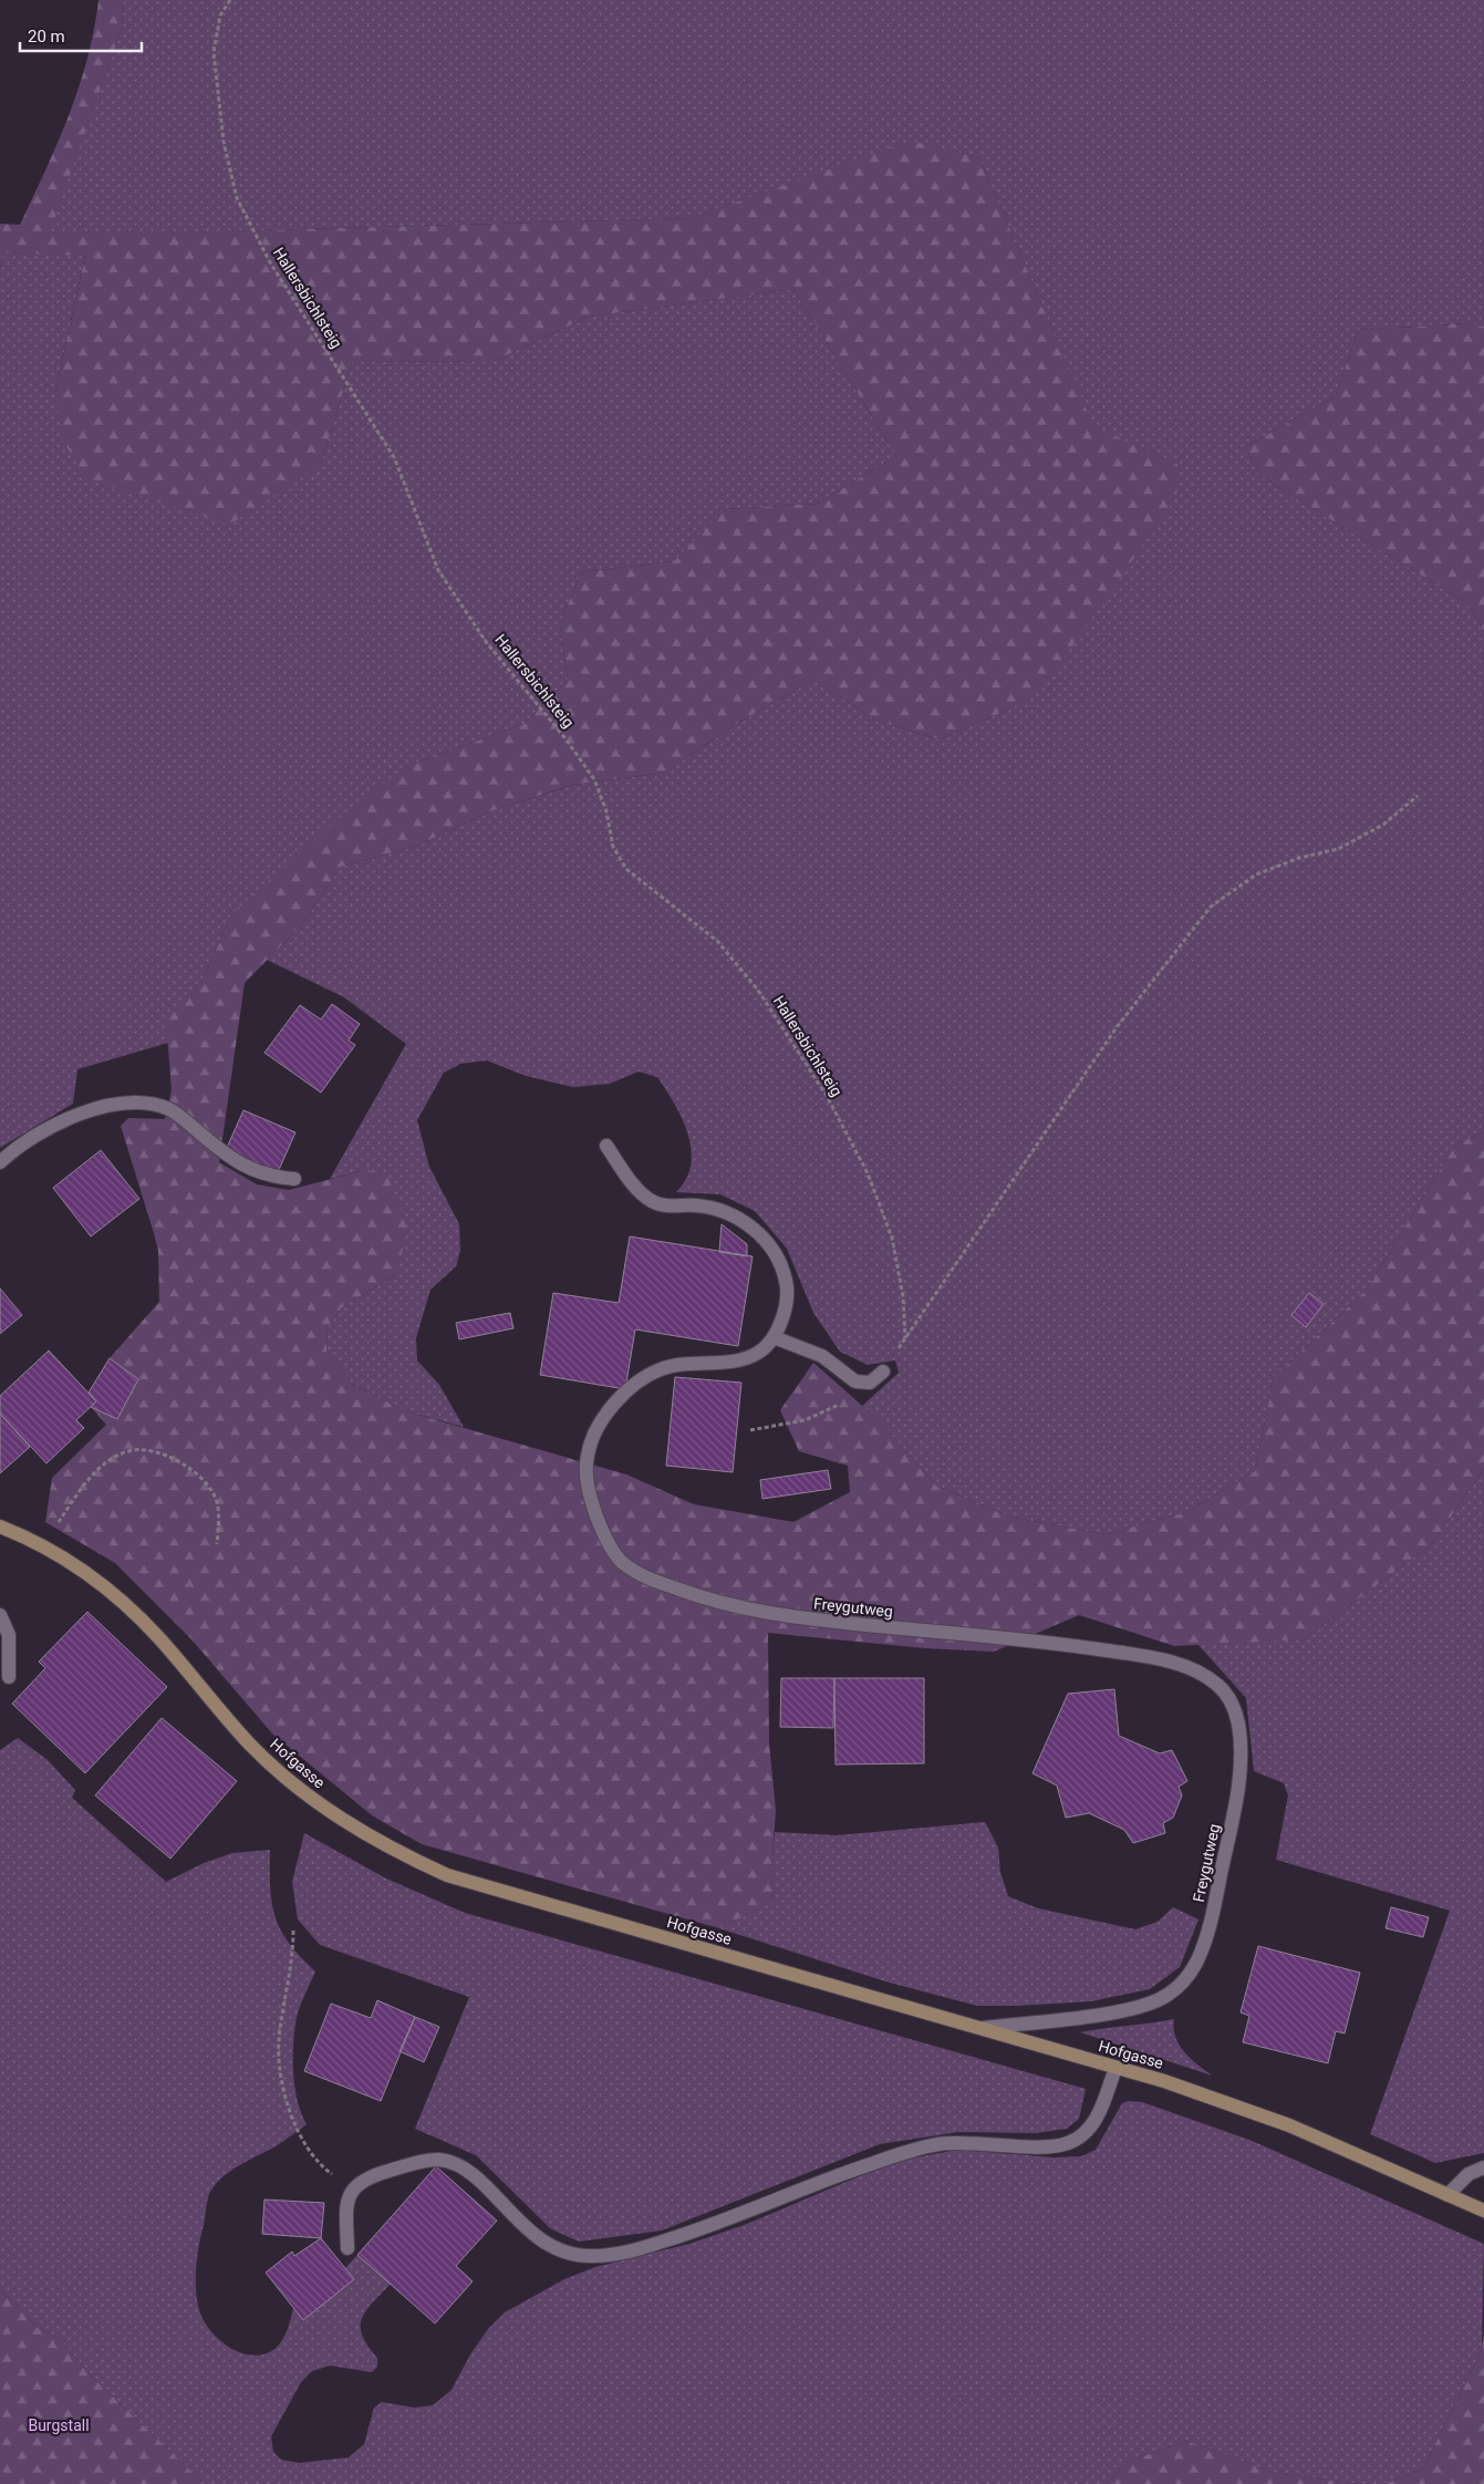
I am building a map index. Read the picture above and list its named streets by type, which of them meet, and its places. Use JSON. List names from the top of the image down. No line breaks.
{"streets":{"main road":["Hofgasse"],"lane":["Freygutweg"],"path":["Hallersbichlsteig"]},"crossings":[["Freygutweg","Hofgasse"]],"parks":["Burgstall"],"scale_bar":"20 m"}
